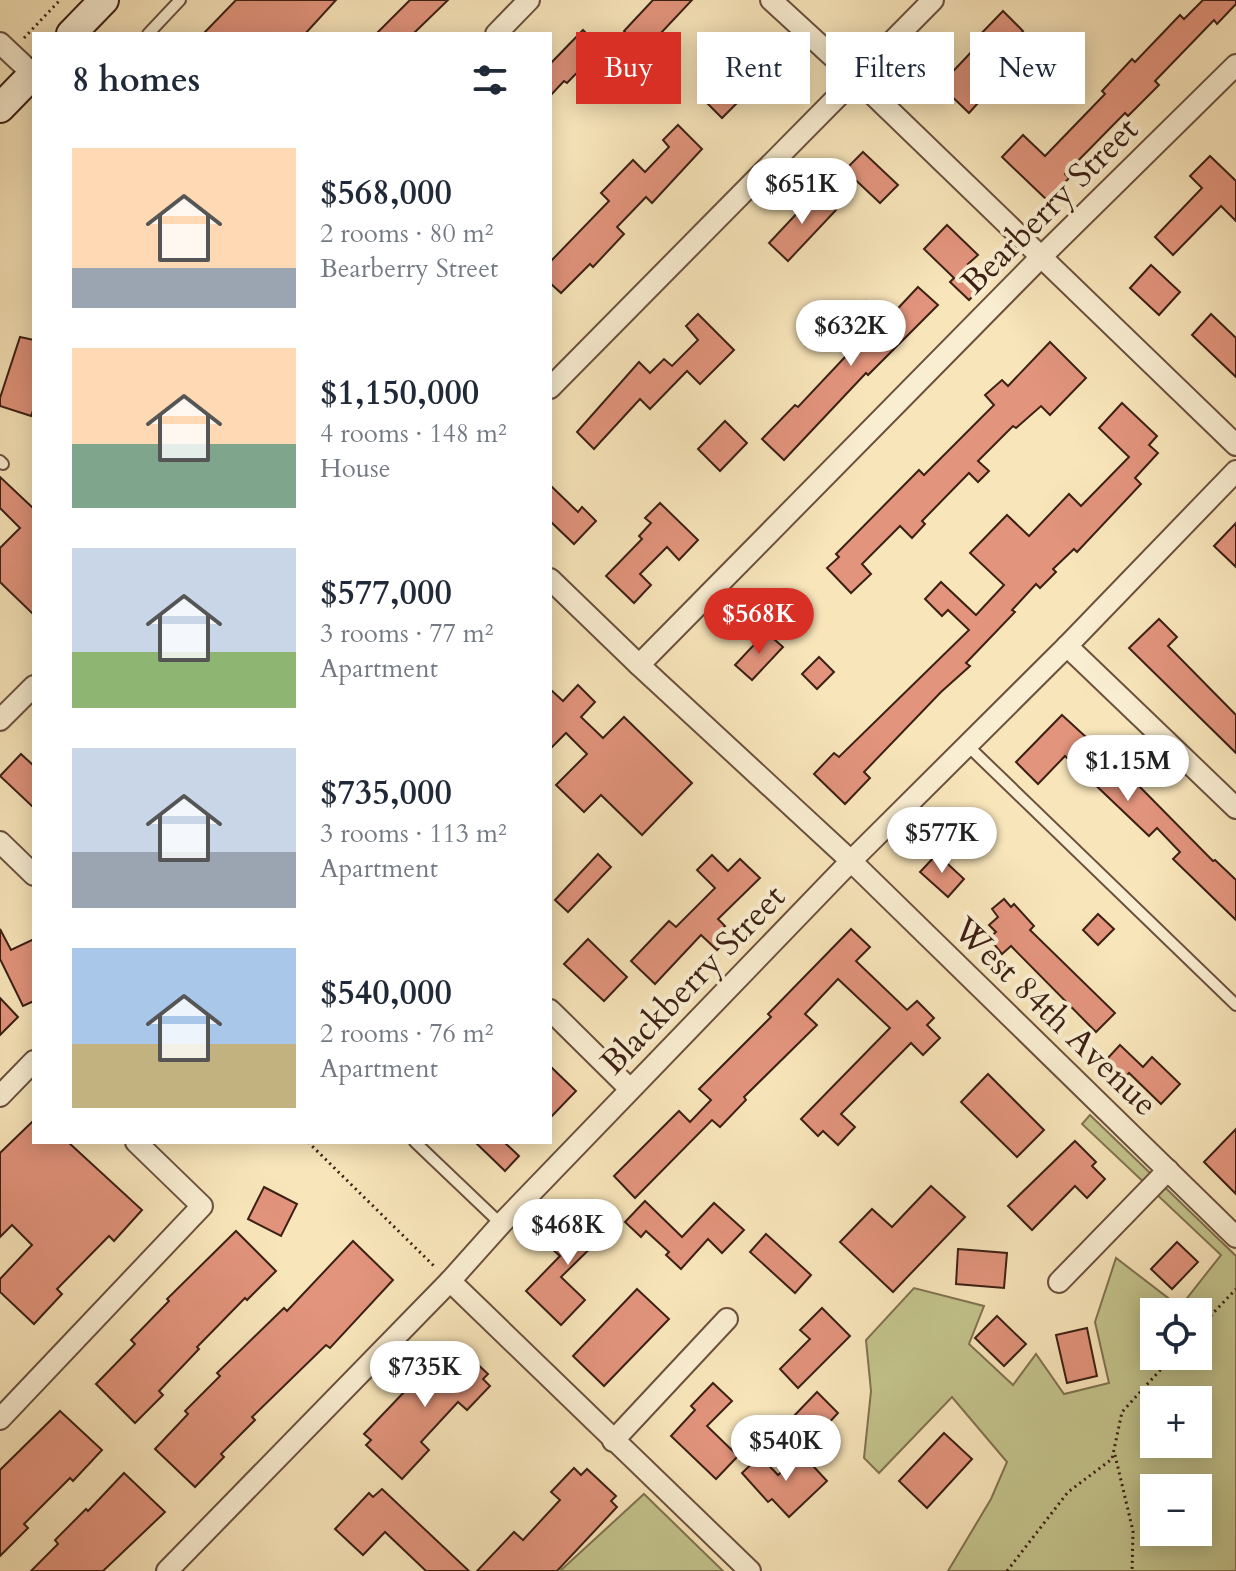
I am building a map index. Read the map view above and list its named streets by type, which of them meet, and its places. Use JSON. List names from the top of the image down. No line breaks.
{"streets":{"street":["Bearberry Street","Blackberry Street","West 84th Avenue"]},"crossings":[["Bearberry Street","West 84th Avenue"],["Blackberry Street","West 84th Avenue"]],"page":{"chip":["Buy","Rent","Filters","New"],"heading":"8 homes","list":[{"name":"$568,000","note":"2 rooms · 80 m² · Bearberry Street"},{"name":"$1,150,000","note":"4 rooms · 148 m² · House"},{"name":"$577,000","note":"3 rooms · 77 m² · Apartment"},{"name":"$735,000","note":"3 rooms · 113 m² · Apartment"},{"name":"$540,000","note":"2 rooms · 76 m² · Apartment"}],"price":["$651K","$632K","$568K","$1.15M","$577K","$468K","$735K","$540K"],"map_buttons":["+","−"]}}
